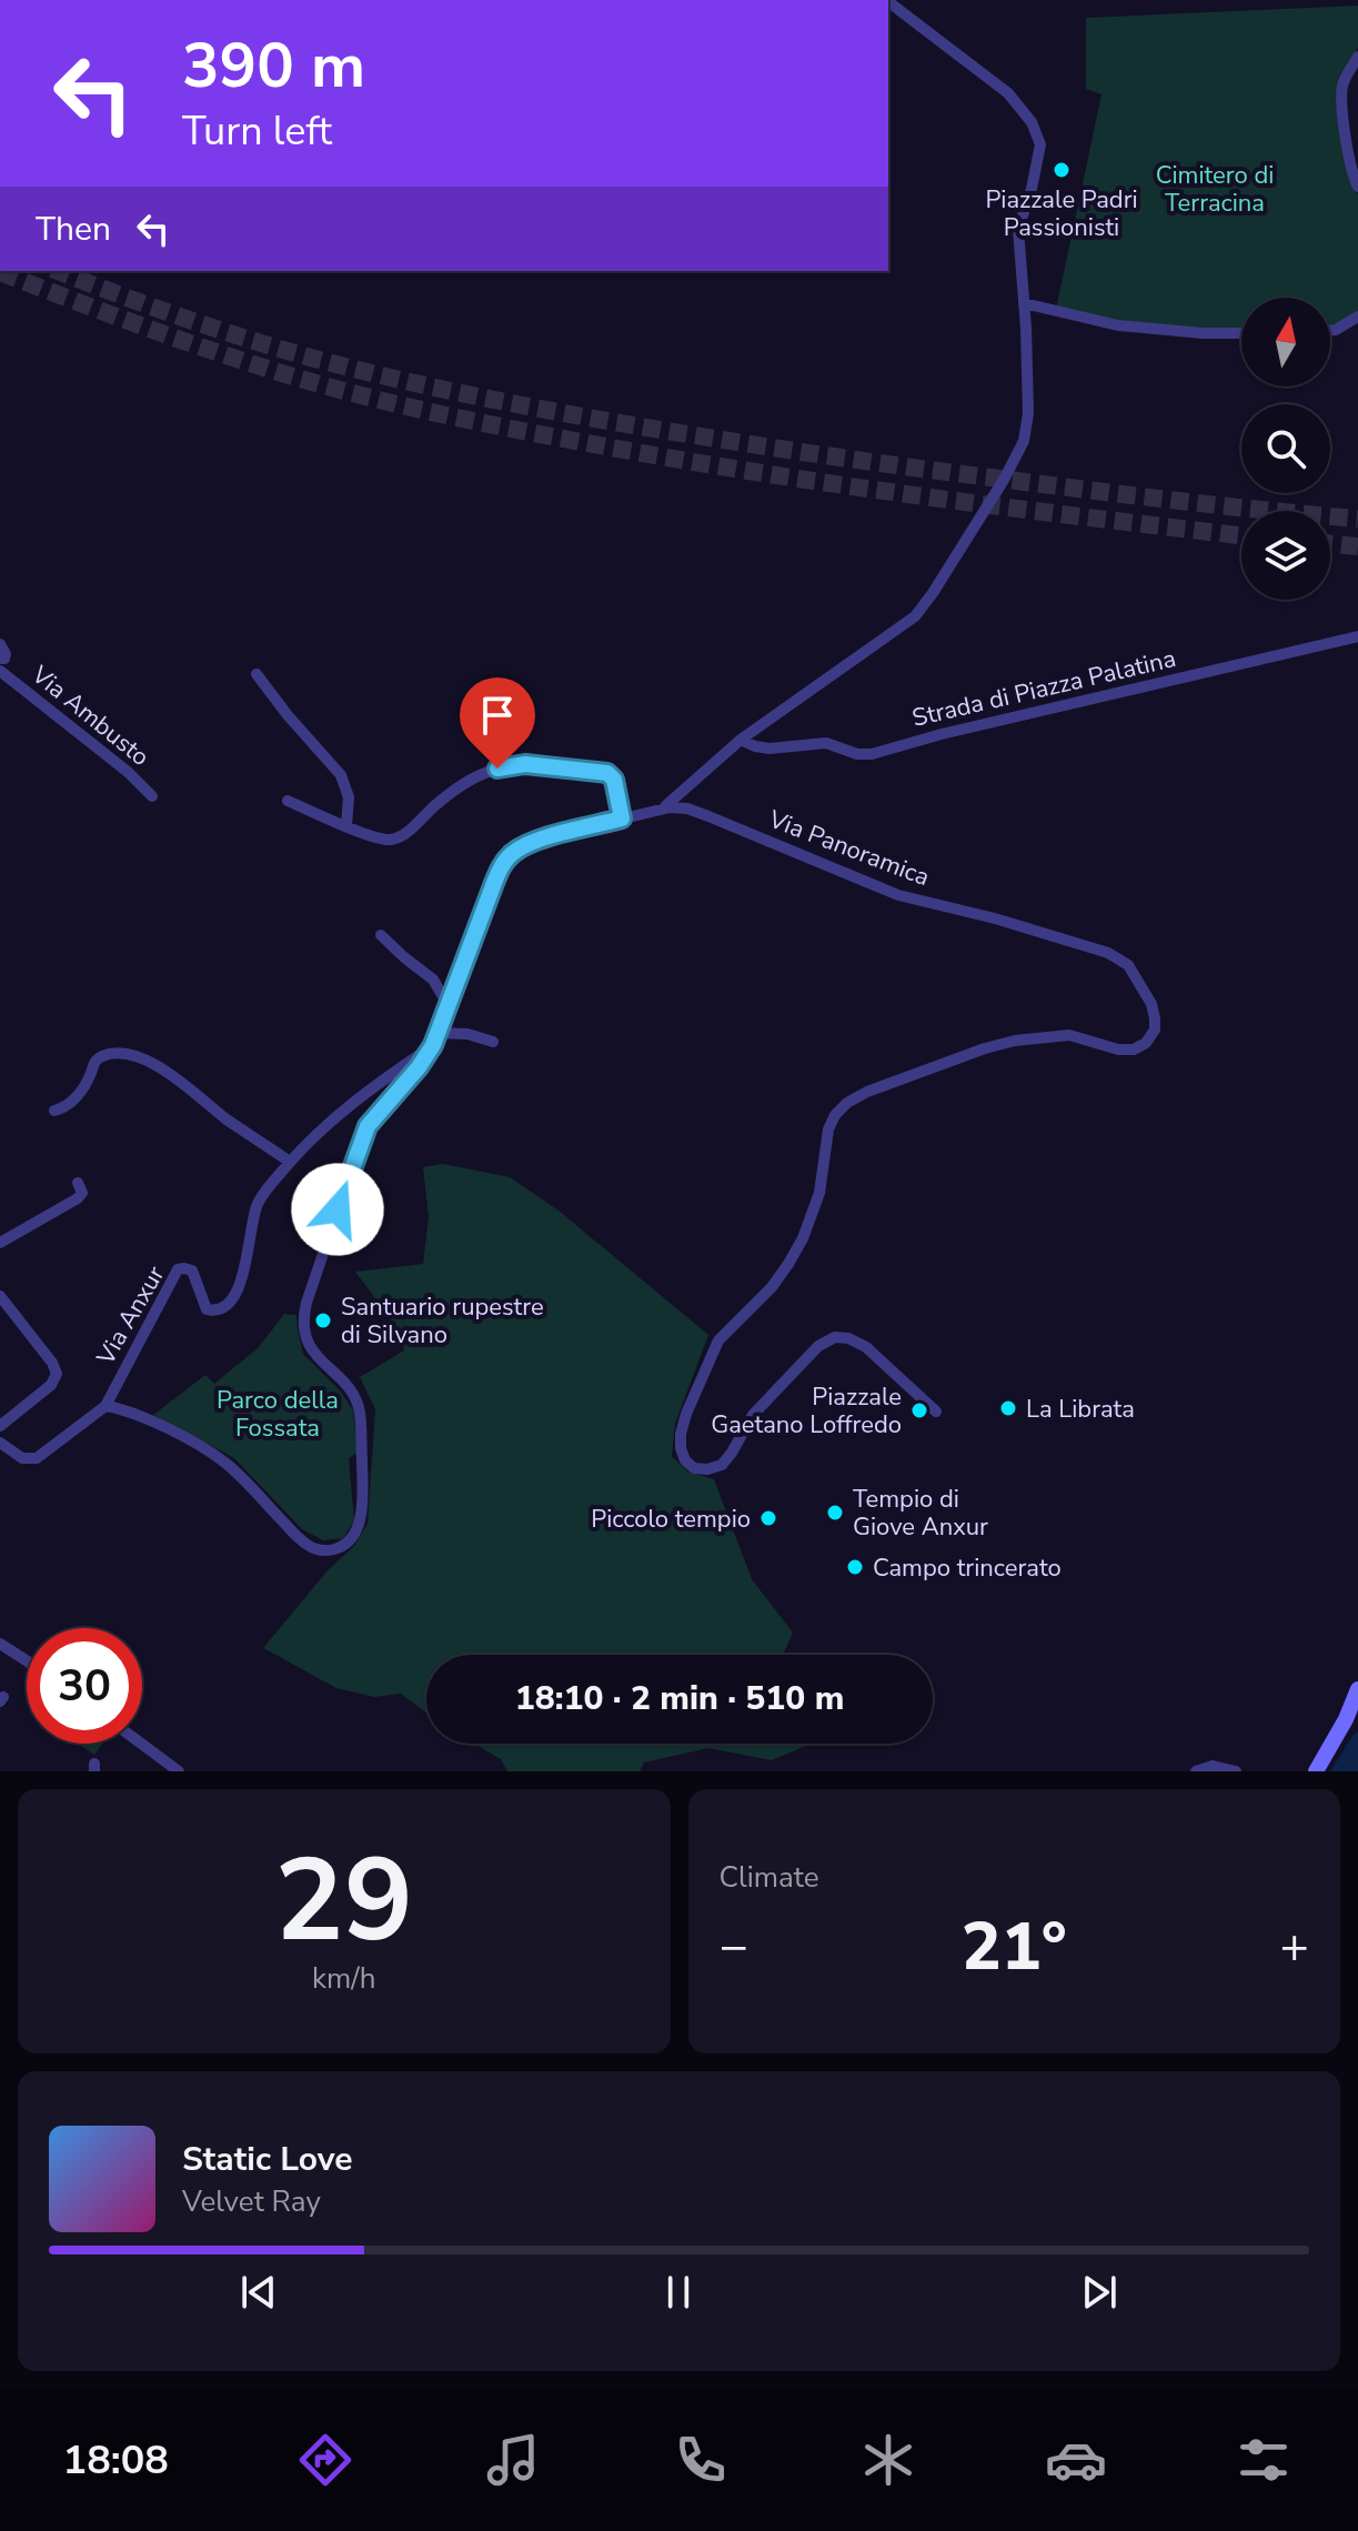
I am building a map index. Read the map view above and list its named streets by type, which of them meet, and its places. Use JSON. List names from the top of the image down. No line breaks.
{"streets":{"street":["Strada di Piazza Palatina","Via Ambusto","Via Panoramica","Via Anxur"]},"crossings":[["Via Panoramica","Via Anxur"]],"parks":["Cimitero di Terracina","Parco della Fossata"],"places":["Piazzale Padri Passionisti","Santuario rupestre di Silvano","La Librata","Piazzale Gaetano Loffredo","Tempio di Giove Anxur","Piccolo tempio","Campo trincerato"],"north":"top","page":{"turn":["390 m","Turn left"],"then":"Then","limit":"30","trip":"18:10 · 2 min · 510 m","tile":[["29","km/h"],"Climate"],"heat":["−","21°","+"],"song":["Static Love","Velvet Ray"],"tabs":"18:08"}}
